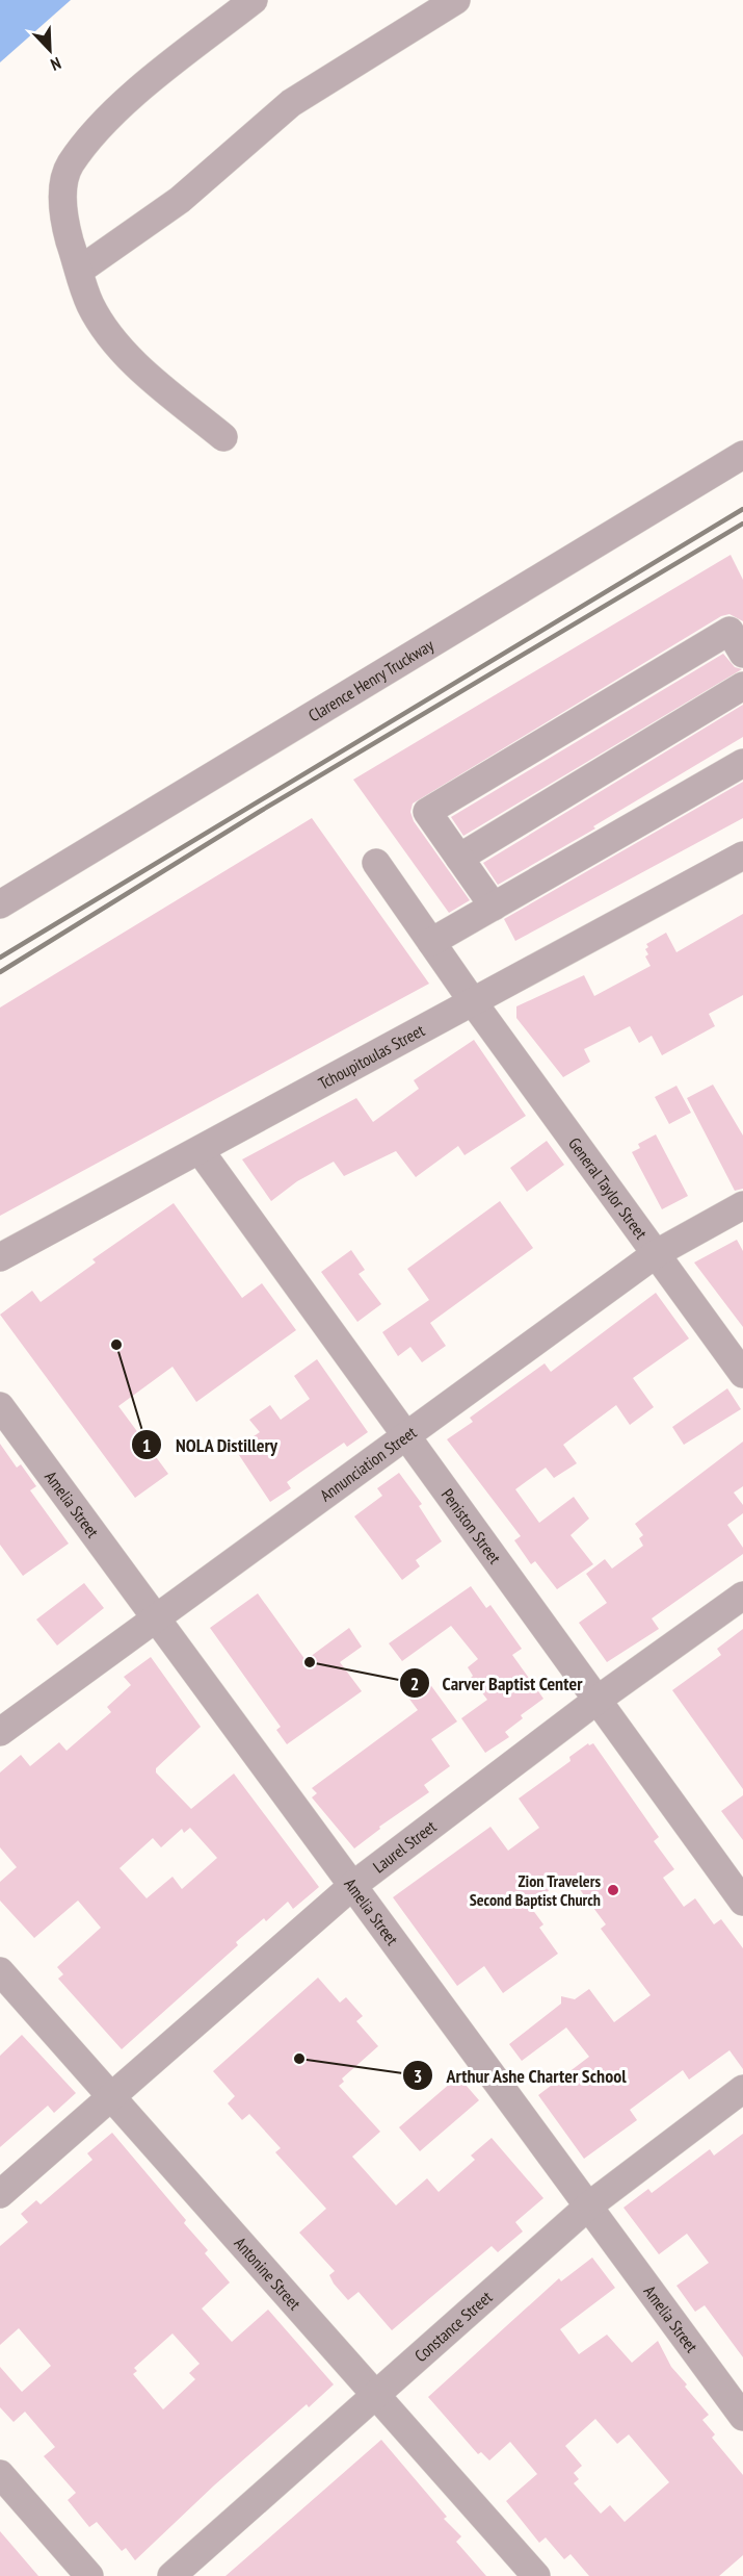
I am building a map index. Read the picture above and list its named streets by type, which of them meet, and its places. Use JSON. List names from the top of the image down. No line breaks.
{"streets":{"street":["Clarence Henry Truckway","Tchoupitoulas Street","General Taylor Street","Annunciation Street","Amelia Street","Peniston Street","Laurel Street","Antonine Street","Constance Street"]},"crossings":[["Tchoupitoulas Street","General Taylor Street"],["Tchoupitoulas Street","Peniston Street"],["General Taylor Street","Annunciation Street"],["Annunciation Street","Amelia Street"],["Annunciation Street","Peniston Street"],["Amelia Street","Laurel Street"],["Amelia Street","Constance Street"],["Peniston Street","Laurel Street"],["Laurel Street","Antonine Street"],["Antonine Street","Constance Street"]],"places":["NOLA Distillery","Carver Baptist Center","Zion Travelers Second Baptist Church","Arthur Ashe Charter School"],"north":"bottom right"}
